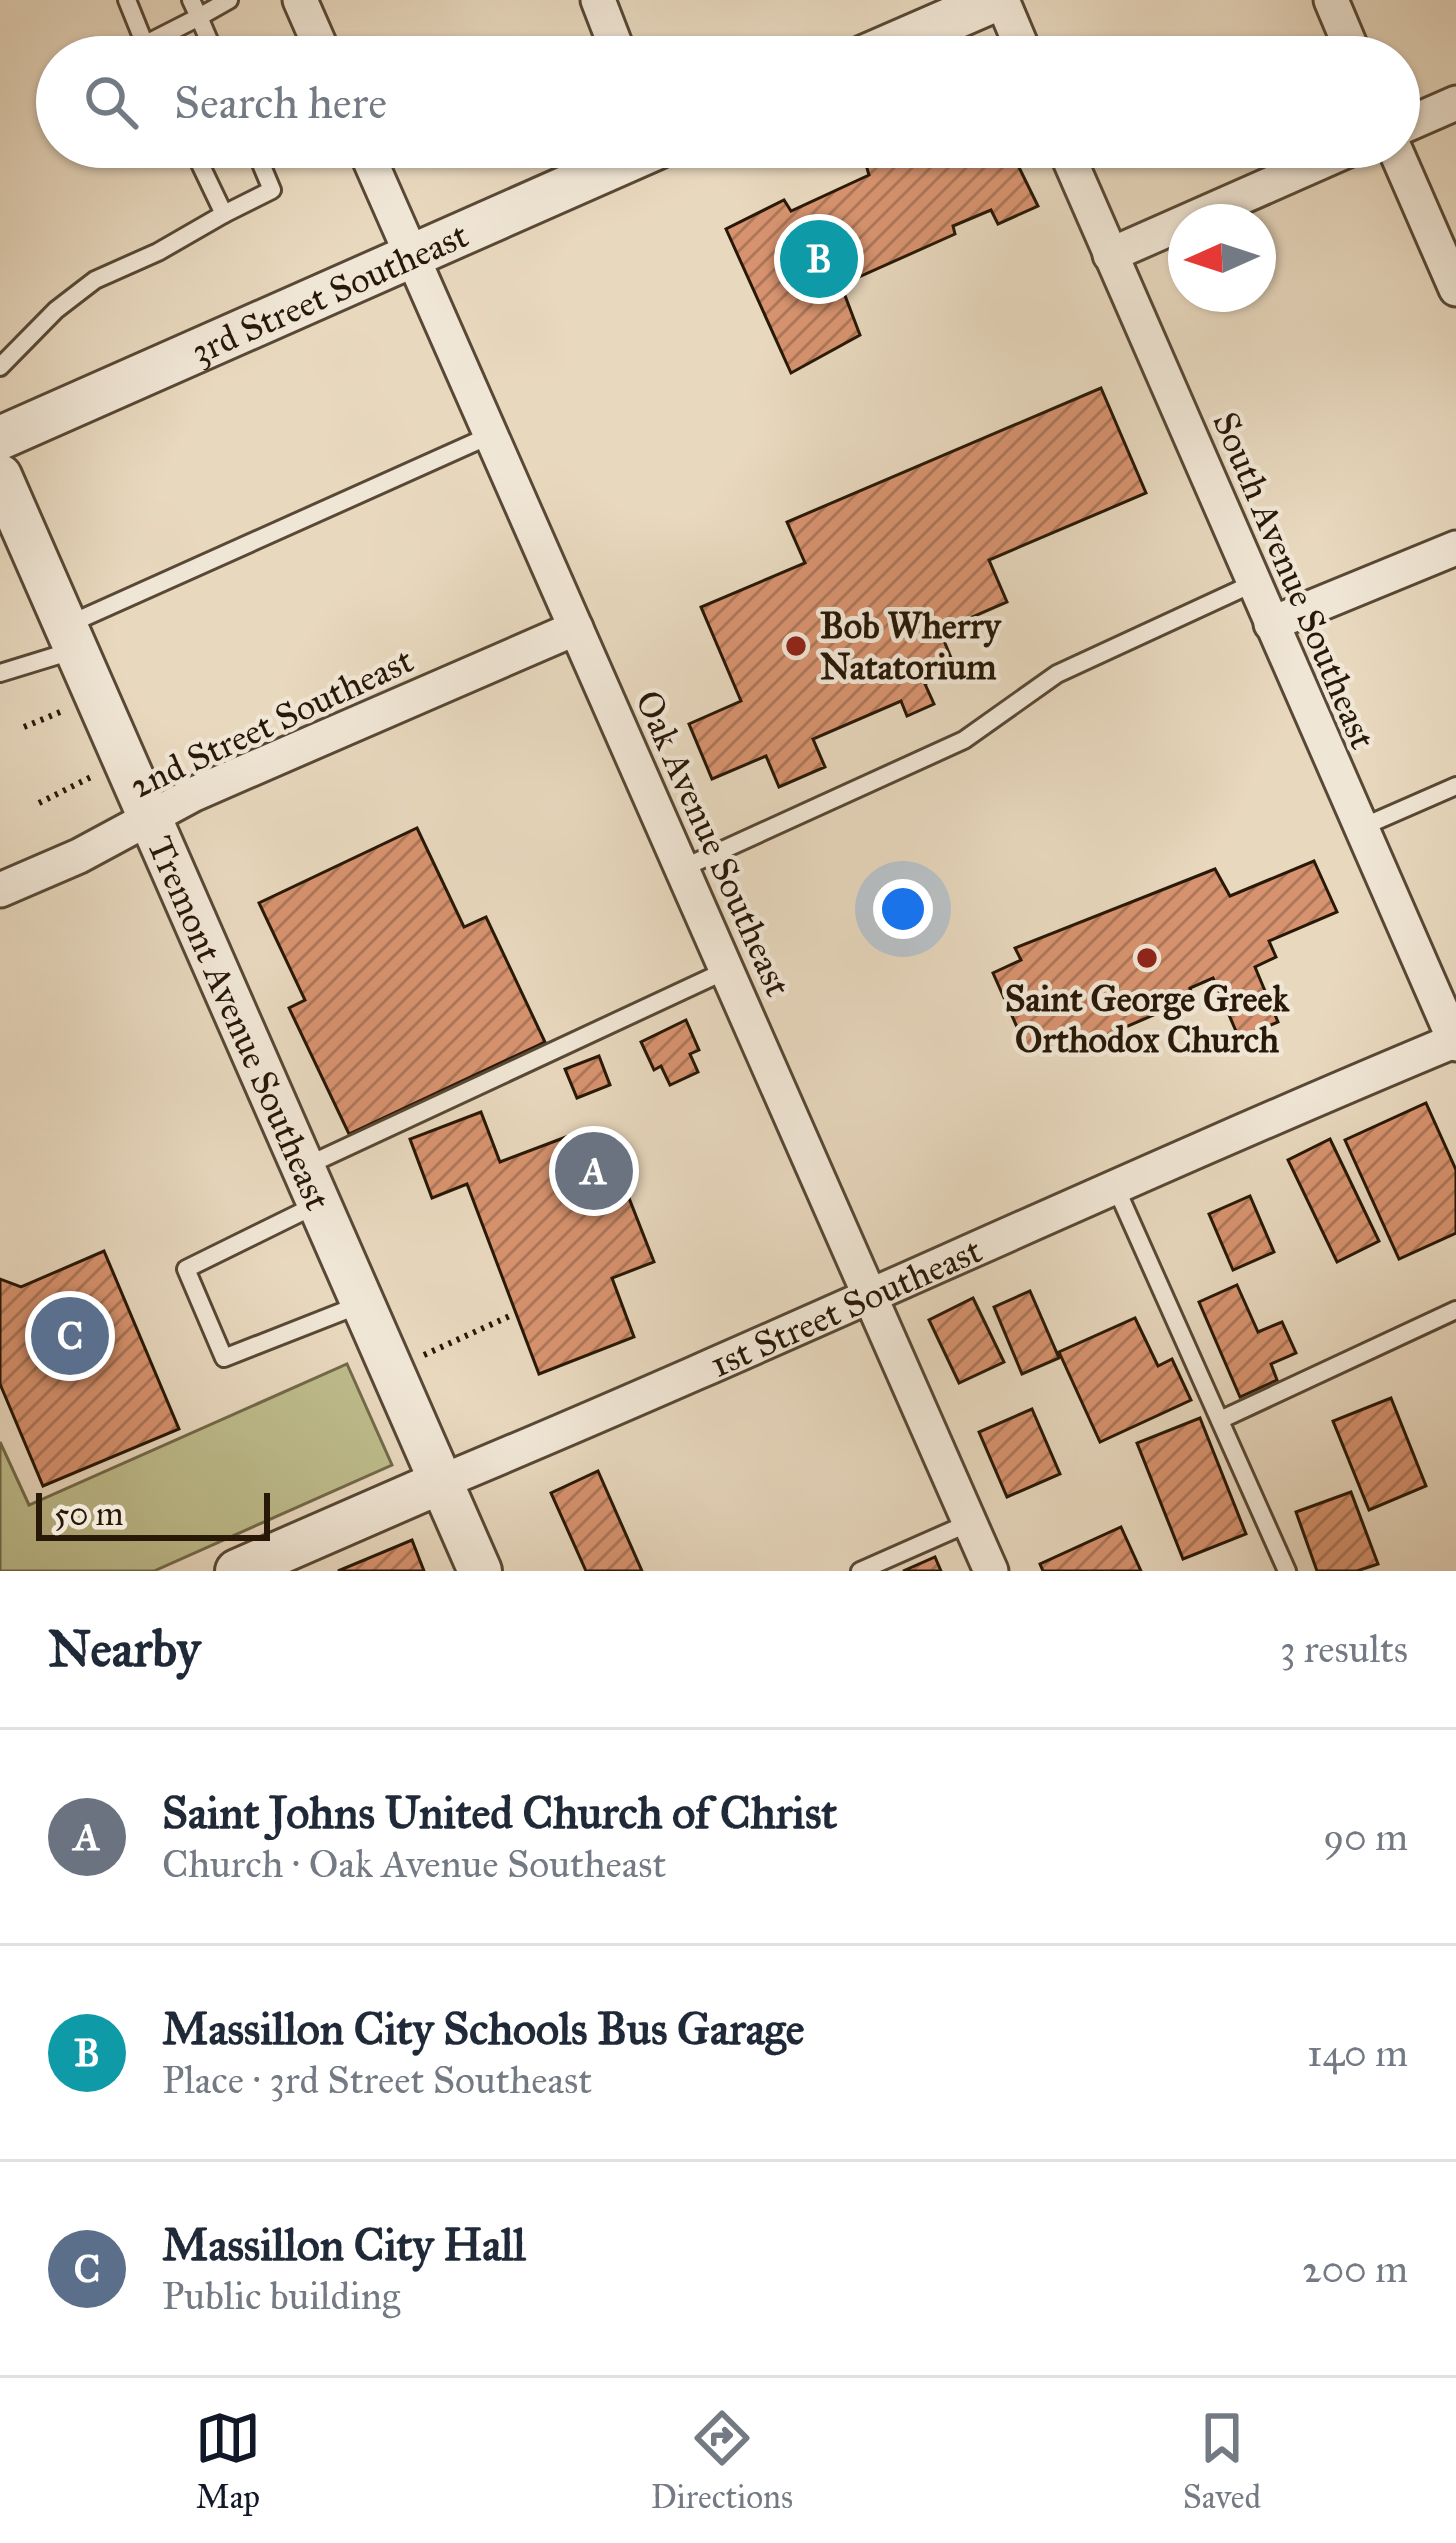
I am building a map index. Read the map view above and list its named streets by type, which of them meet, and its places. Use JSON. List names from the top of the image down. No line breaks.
{"streets":{"street":["3rd Street Southeast","South Avenue Southeast","2nd Street Southeast","Oak Avenue Southeast","Tremont Avenue Southeast","1st Street Southeast"]},"crossings":[["3rd Street Southeast","Oak Avenue Southeast"],["South Avenue Southeast","1st Street Southeast"],["2nd Street Southeast","Oak Avenue Southeast"],["2nd Street Southeast","Tremont Avenue Southeast"],["Oak Avenue Southeast","1st Street Southeast"],["Tremont Avenue Southeast","1st Street Southeast"]],"places":["Bob Wherry Natatorium","Saint George Greek Orthodox Church"],"scale_bar":"50 m","north":"left","page":{"search":"Search here","pins":["B","A","C"],"scale":"50 m","heading":["Nearby","3 results"],"list":[{"mark":"A","name":"Saint Johns United Church of Christ","note":"Church · Oak Avenue Southeast","value":"90 m"},{"mark":"B","name":"Massillon City Schools Bus Garage","note":"Place · 3rd Street Southeast","value":"140 m"},{"mark":"C","name":"Massillon City Hall","note":"Public building","value":"200 m"}],"nav":["Map","Directions","Saved"]}}
